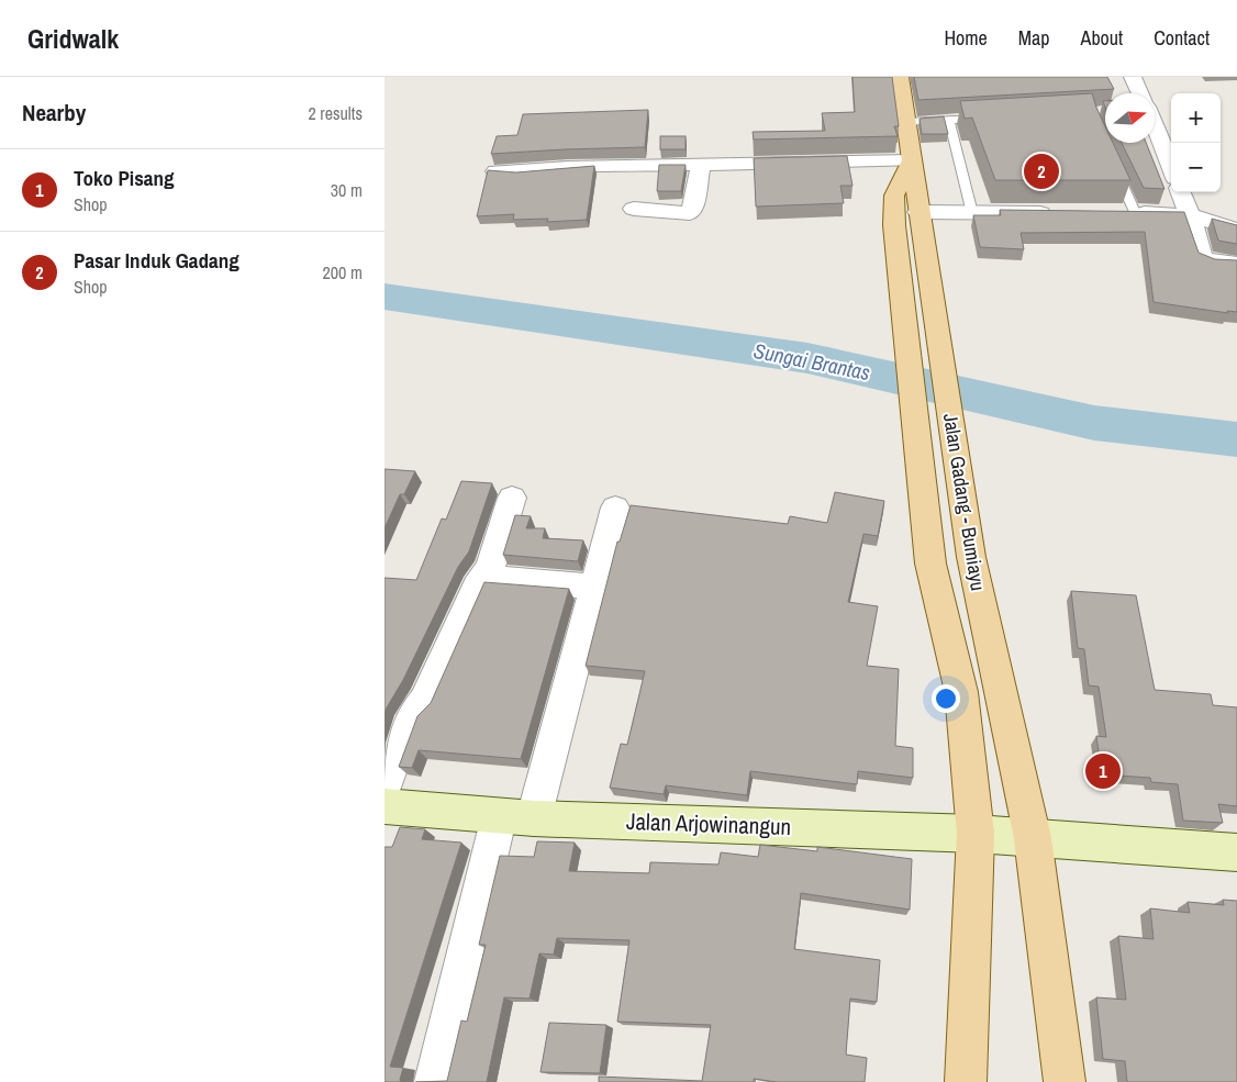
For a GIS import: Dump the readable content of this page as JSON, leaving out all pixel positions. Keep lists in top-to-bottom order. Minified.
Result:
{"streets":{"main road":["Jalan Gadang - Bumiayu","Jalan Arjowinangun"]},"crossings":[["Jalan Gadang - Bumiayu","Jalan Arjowinangun"]],"water":["Sungai Brantas"],"north":"right","page":{"header":"Gridwalk","nav":["Home","Map","About","Contact"],"heading":["Nearby","2 results"],"map_buttons":["+","−"],"list":[{"mark":"1","name":"Toko Pisang","note":"Shop","value":"30 m"},{"mark":"2","name":"Pasar Induk Gadang","note":"Shop","value":"200 m"}],"pins":["2","1"]}}
